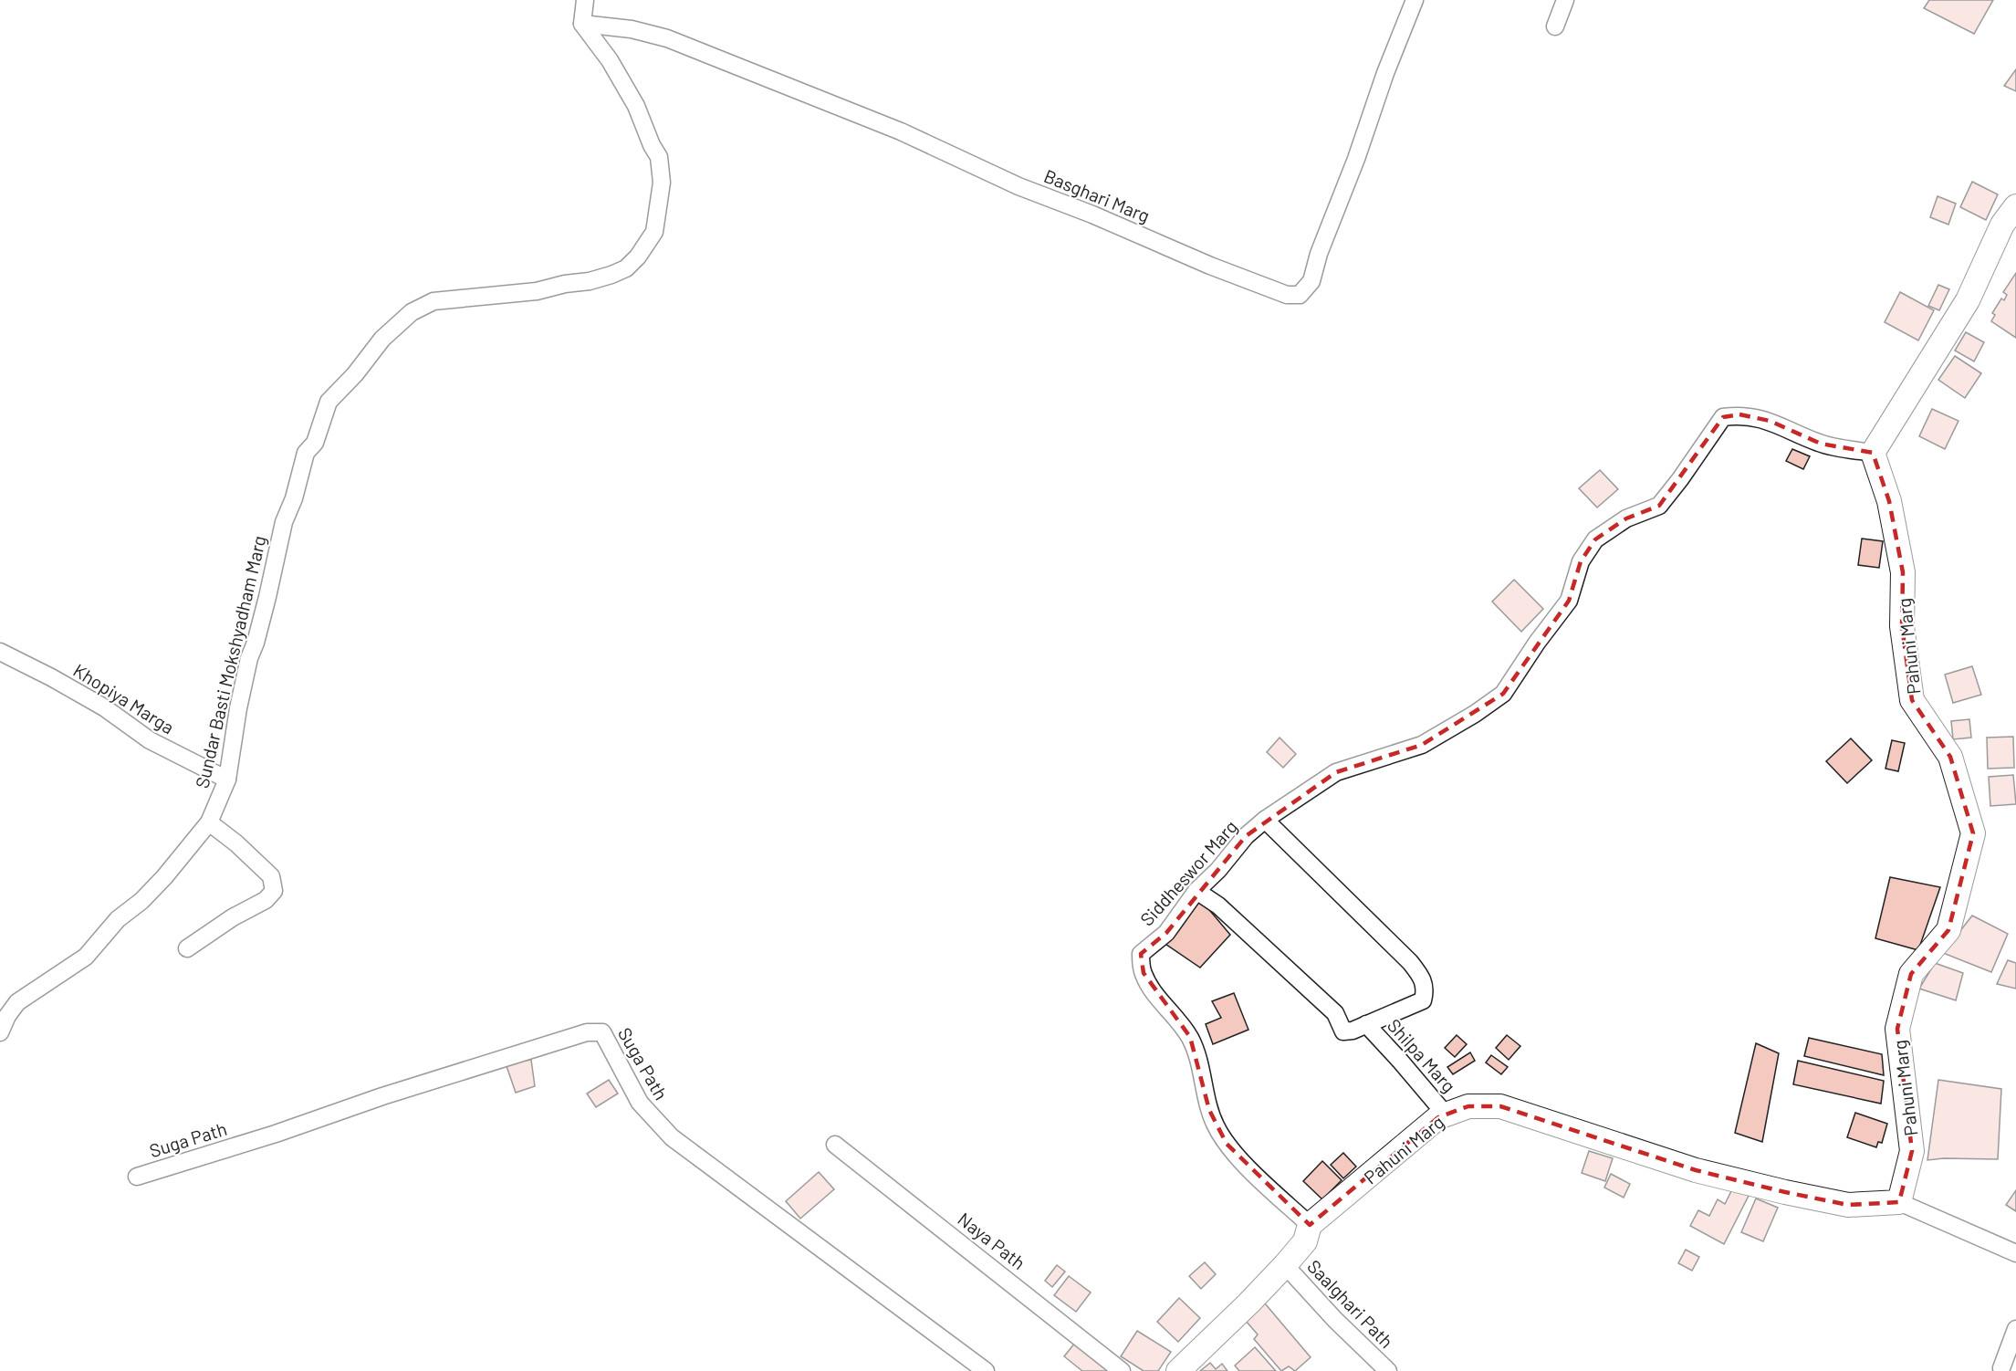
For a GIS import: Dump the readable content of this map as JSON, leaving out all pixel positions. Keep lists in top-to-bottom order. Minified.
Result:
{"streets":{"street":["Basghari Marg","Pahuni Marg","Sundar Basti Mokshyadham Marg","Khopiya Marga","Siddheswor Marg","Shilpa Marg","Suga Path","Naya Path","Saalghari Path"]},"crossings":[["Basghari Marg","Sundar Basti Mokshyadham Marg"],["Pahuni Marg","Siddheswor Marg"],["Pahuni Marg","Shilpa Marg"],["Pahuni Marg","Saalghari Path"],["Sundar Basti Mokshyadham Marg","Khopiya Marga"]]}
